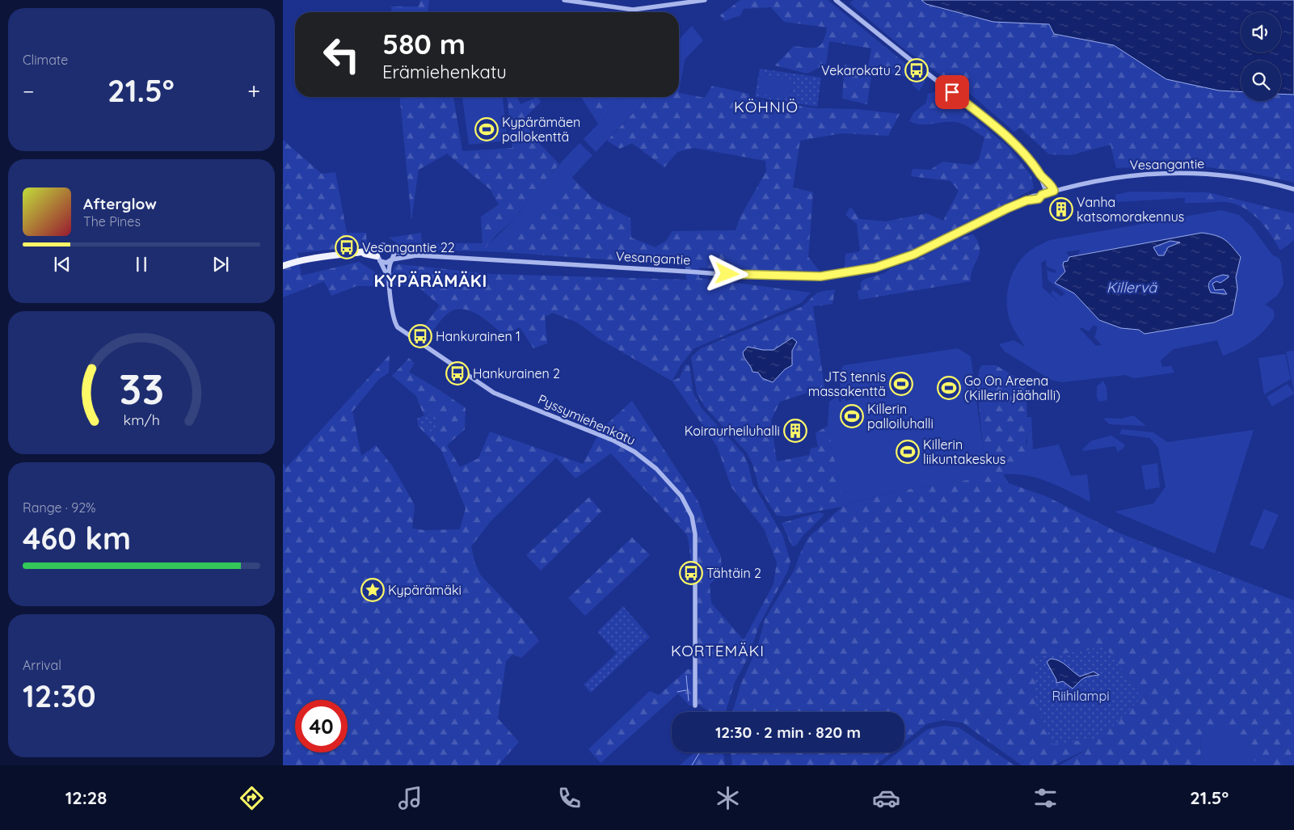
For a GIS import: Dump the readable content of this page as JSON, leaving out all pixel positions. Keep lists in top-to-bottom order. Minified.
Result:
{"streets":{"street":["Vesangantie","Pyssymiehenkatu"]},"districts":["KÖHNIÖ","KYPÄRÄMÄKI","KORTEMÄKI"],"water":["Killervä"],"parks":["Riihilampi"],"places":{"bus stop":["Vekarokatu 2","Vesangantie 22","Hankurainen 1","Hankurainen 2","Tähtäin 2"],"sports":["Kypärämäen pallokenttä","JTS tennis massakenttä","Go On Areena (Killerin jäähalli)","Killerin palloiluhalli","Killerin liikuntakeskus"],"building":["Vanha katsomorakennus","Koiraurheiluhalli"],"place":["Kypärämäki"]},"page":{"tile":["Climate",["Range · 92%","460 km"],["Arrival","12:30"]],"turn":["580 m","Erämiehenkatu"],"heat":["−","21.5°","+"],"song":["Afterglow","The Pines"],"limit":"40","trip":"12:30 · 2 min · 820 m","tabs":["12:28","21.5°"],"gauge":["33","km/h"]}}
